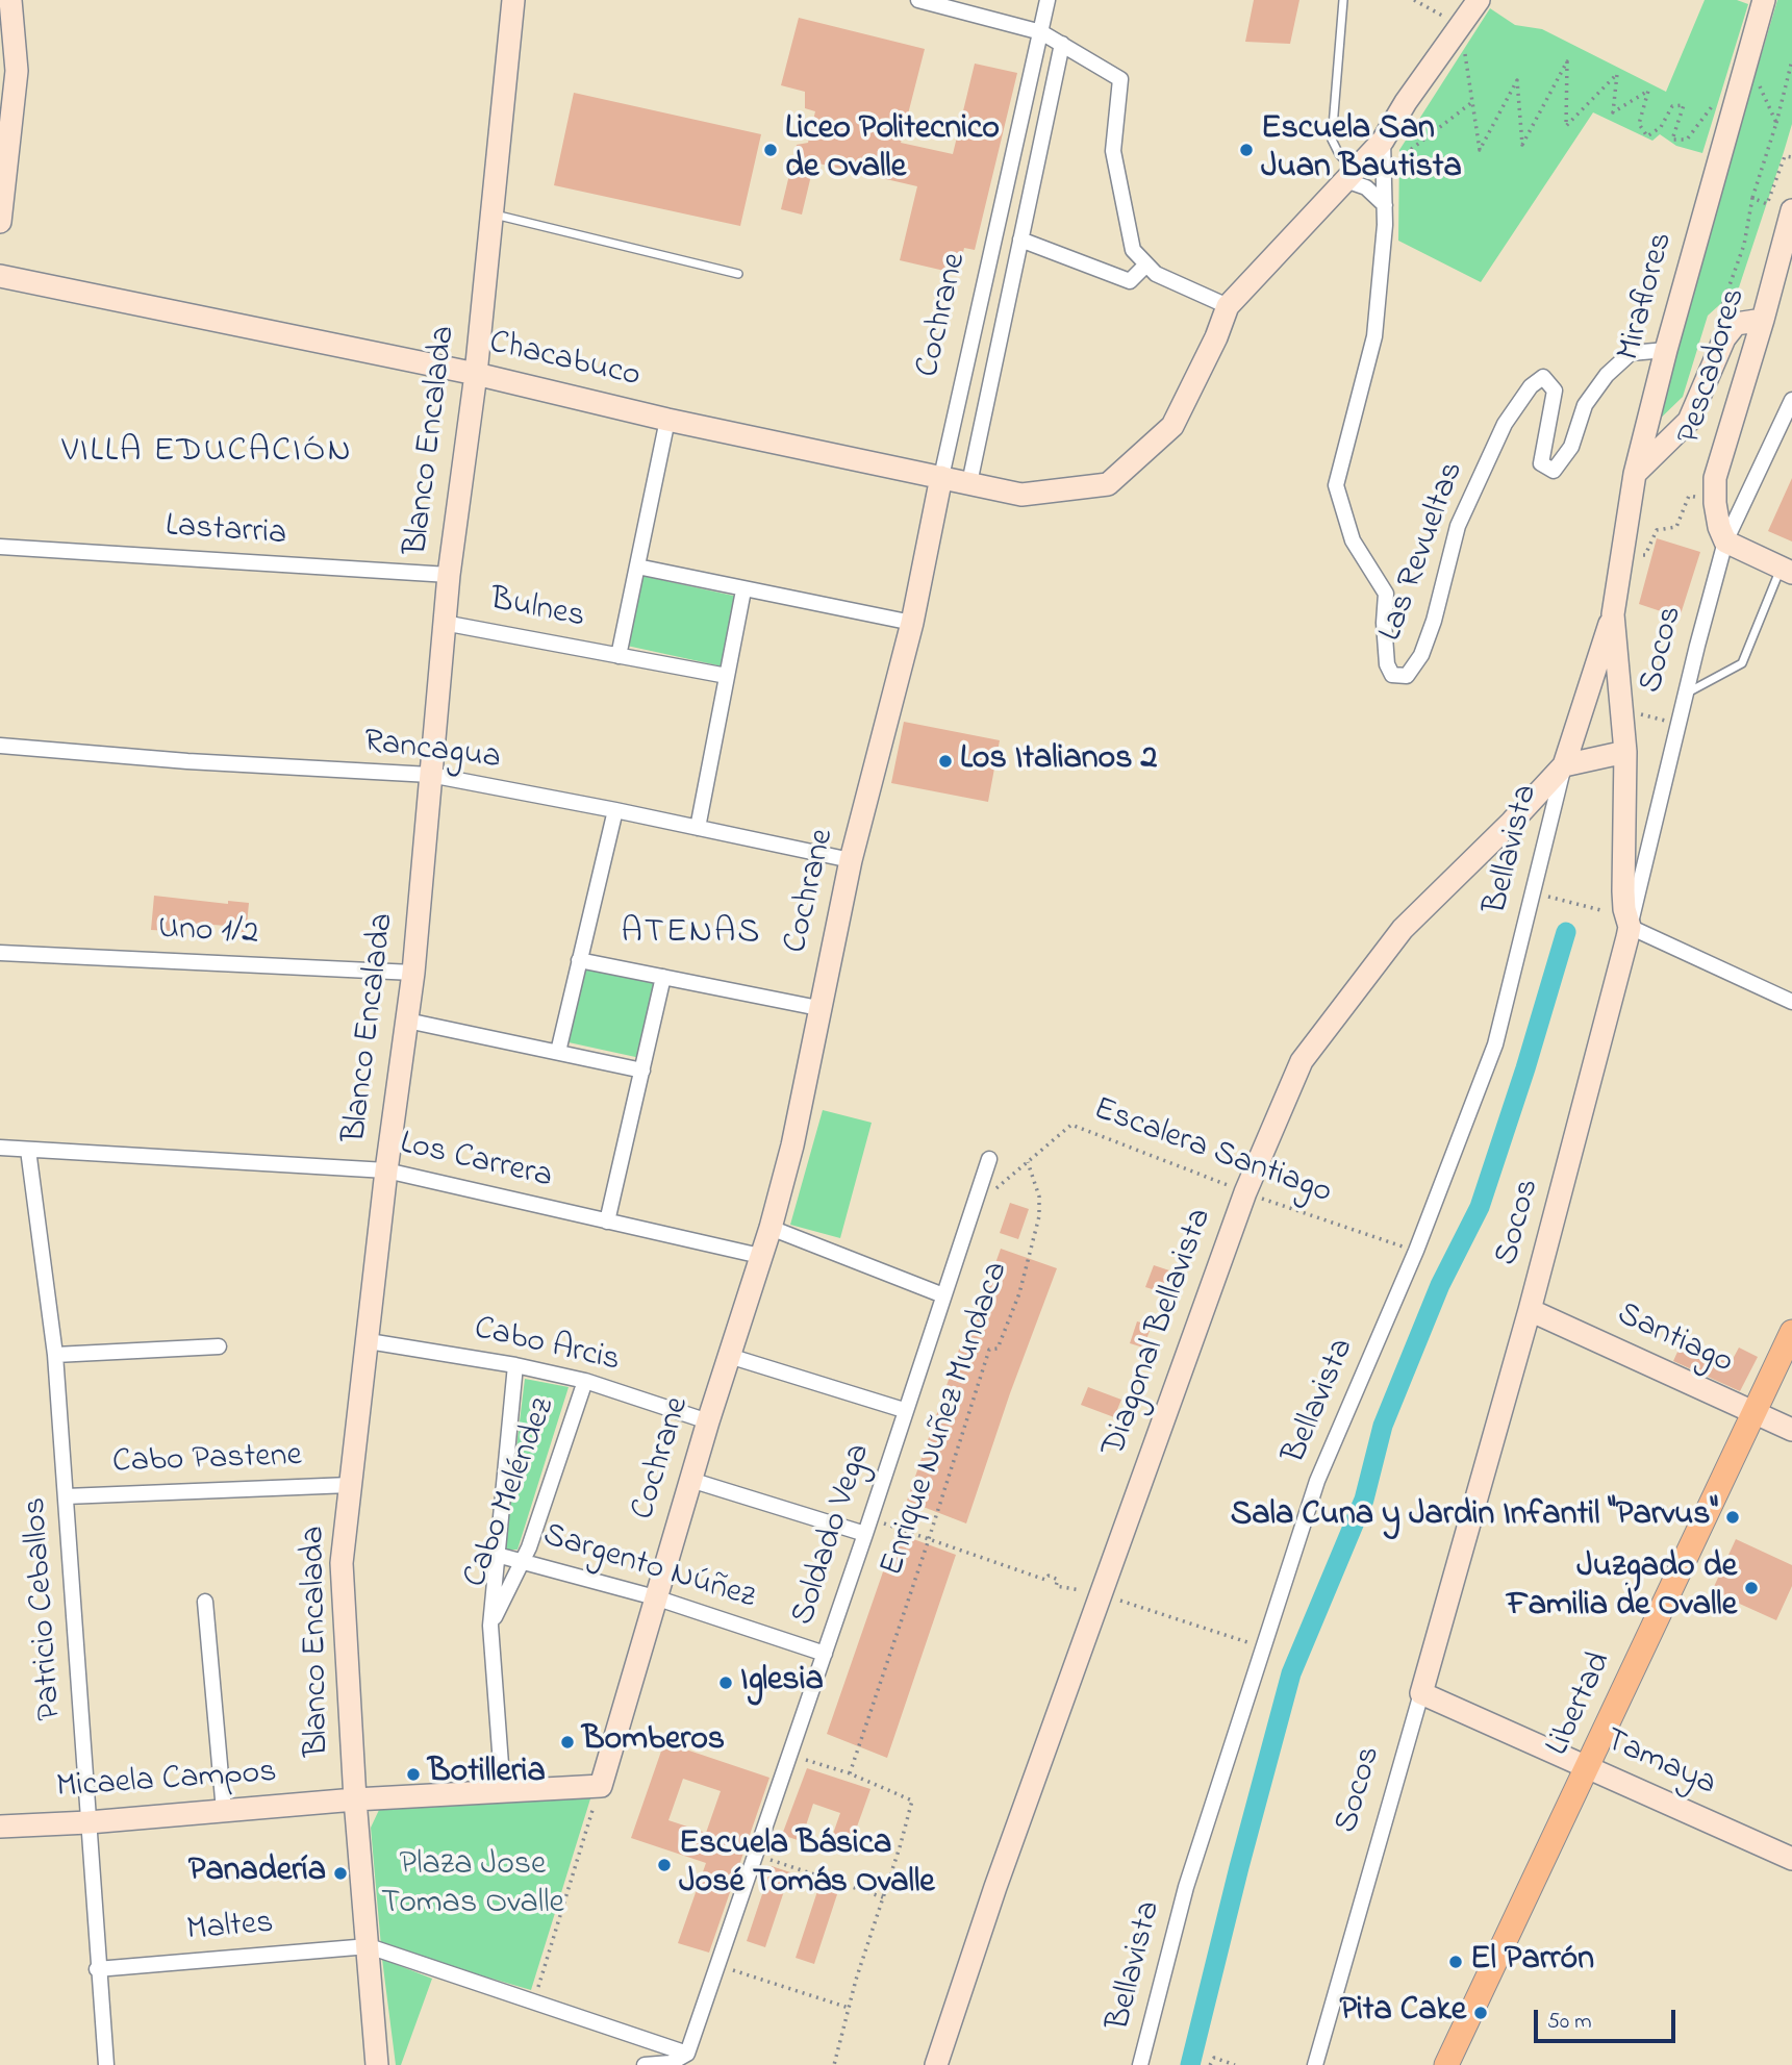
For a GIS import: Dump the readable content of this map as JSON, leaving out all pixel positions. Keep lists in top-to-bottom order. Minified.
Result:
{"streets":{"main road":["Libertad"],"street":["Miraflores","Cochrane","Chacabuco","Pescadores","Blanco Encalada","Lastarria","Las Revueltas","Bulnes","Socos","Rancagua","Bellavista","Uno 1/2","Los Carrera","Diagonal Bellavista","Santiago","Cabo Arcis","Cabo Pastene","Cabo Meléndez","Soldado Vega","Sargento Núñez","Patricio Ceballos","Tamaya","Micaela Campos","Maltes"],"path":["Escalera Santiago","Enrique Nuñez Mundaca"]},"crossings":[["Miraflores","Las Revueltas"],["Miraflores","Socos"],["Miraflores","Bellavista"],["Miraflores","Diagonal Bellavista"],["Cochrane","Chacabuco"],["Cochrane","Rancagua"],["Cochrane","Los Carrera"],["Cochrane","Cabo Arcis"],["Cochrane","Sargento Núñez"],["Cochrane","Micaela Campos"],["Chacabuco","Blanco Encalada"],["Chacabuco","Bulnes"],["Pescadores","Socos"],["Blanco Encalada","Lastarria"],["Blanco Encalada","Bulnes"],["Blanco Encalada","Rancagua"],["Blanco Encalada","Uno 1/2"],["Blanco Encalada","Los Carrera"],["Blanco Encalada","Cabo Arcis"],["Blanco Encalada","Cabo Pastene"],["Blanco Encalada","Micaela Campos"],["Blanco Encalada","Maltes"],["Socos","Santiago"],["Socos","Tamaya"],["Bellavista","Escalera Santiago"],["Bellavista","Diagonal Bellavista"],["Escalera Santiago","Diagonal Bellavista"],["Escalera Santiago","Enrique Nuñez Mundaca"],["Escalera Santiago","Soldado Vega"],["Los Carrera","Patricio Ceballos"],["Santiago","Libertad"],["Cabo Arcis","Cabo Meléndez"],["Cabo Pastene","Patricio Ceballos"],["Cabo Meléndez","Sargento Núñez"],["Cabo Meléndez","Micaela Campos"],["Soldado Vega","Sargento Núñez"],["Patricio Ceballos","Micaela Campos"],["Patricio Ceballos","Maltes"],["Libertad","Tamaya"]],"districts":["VILLA EDUCACIÓN","ATENAS"],"parks":["Plaza Jose Tomas Ovalle"],"places":["Liceo Politecnico de Ovalle","Escuela San Juan Bautista","Los Italianos 2","Sala Cuna y Jardin Infantil \"Parvus\"","Juzgado de Familia de Ovalle","Iglesia","Bomberos","Botilleria","Escuela Básica José Tomás Ovalle","Panadería","El Parrón","Pita Cake"],"scale_bar":"50 m"}
